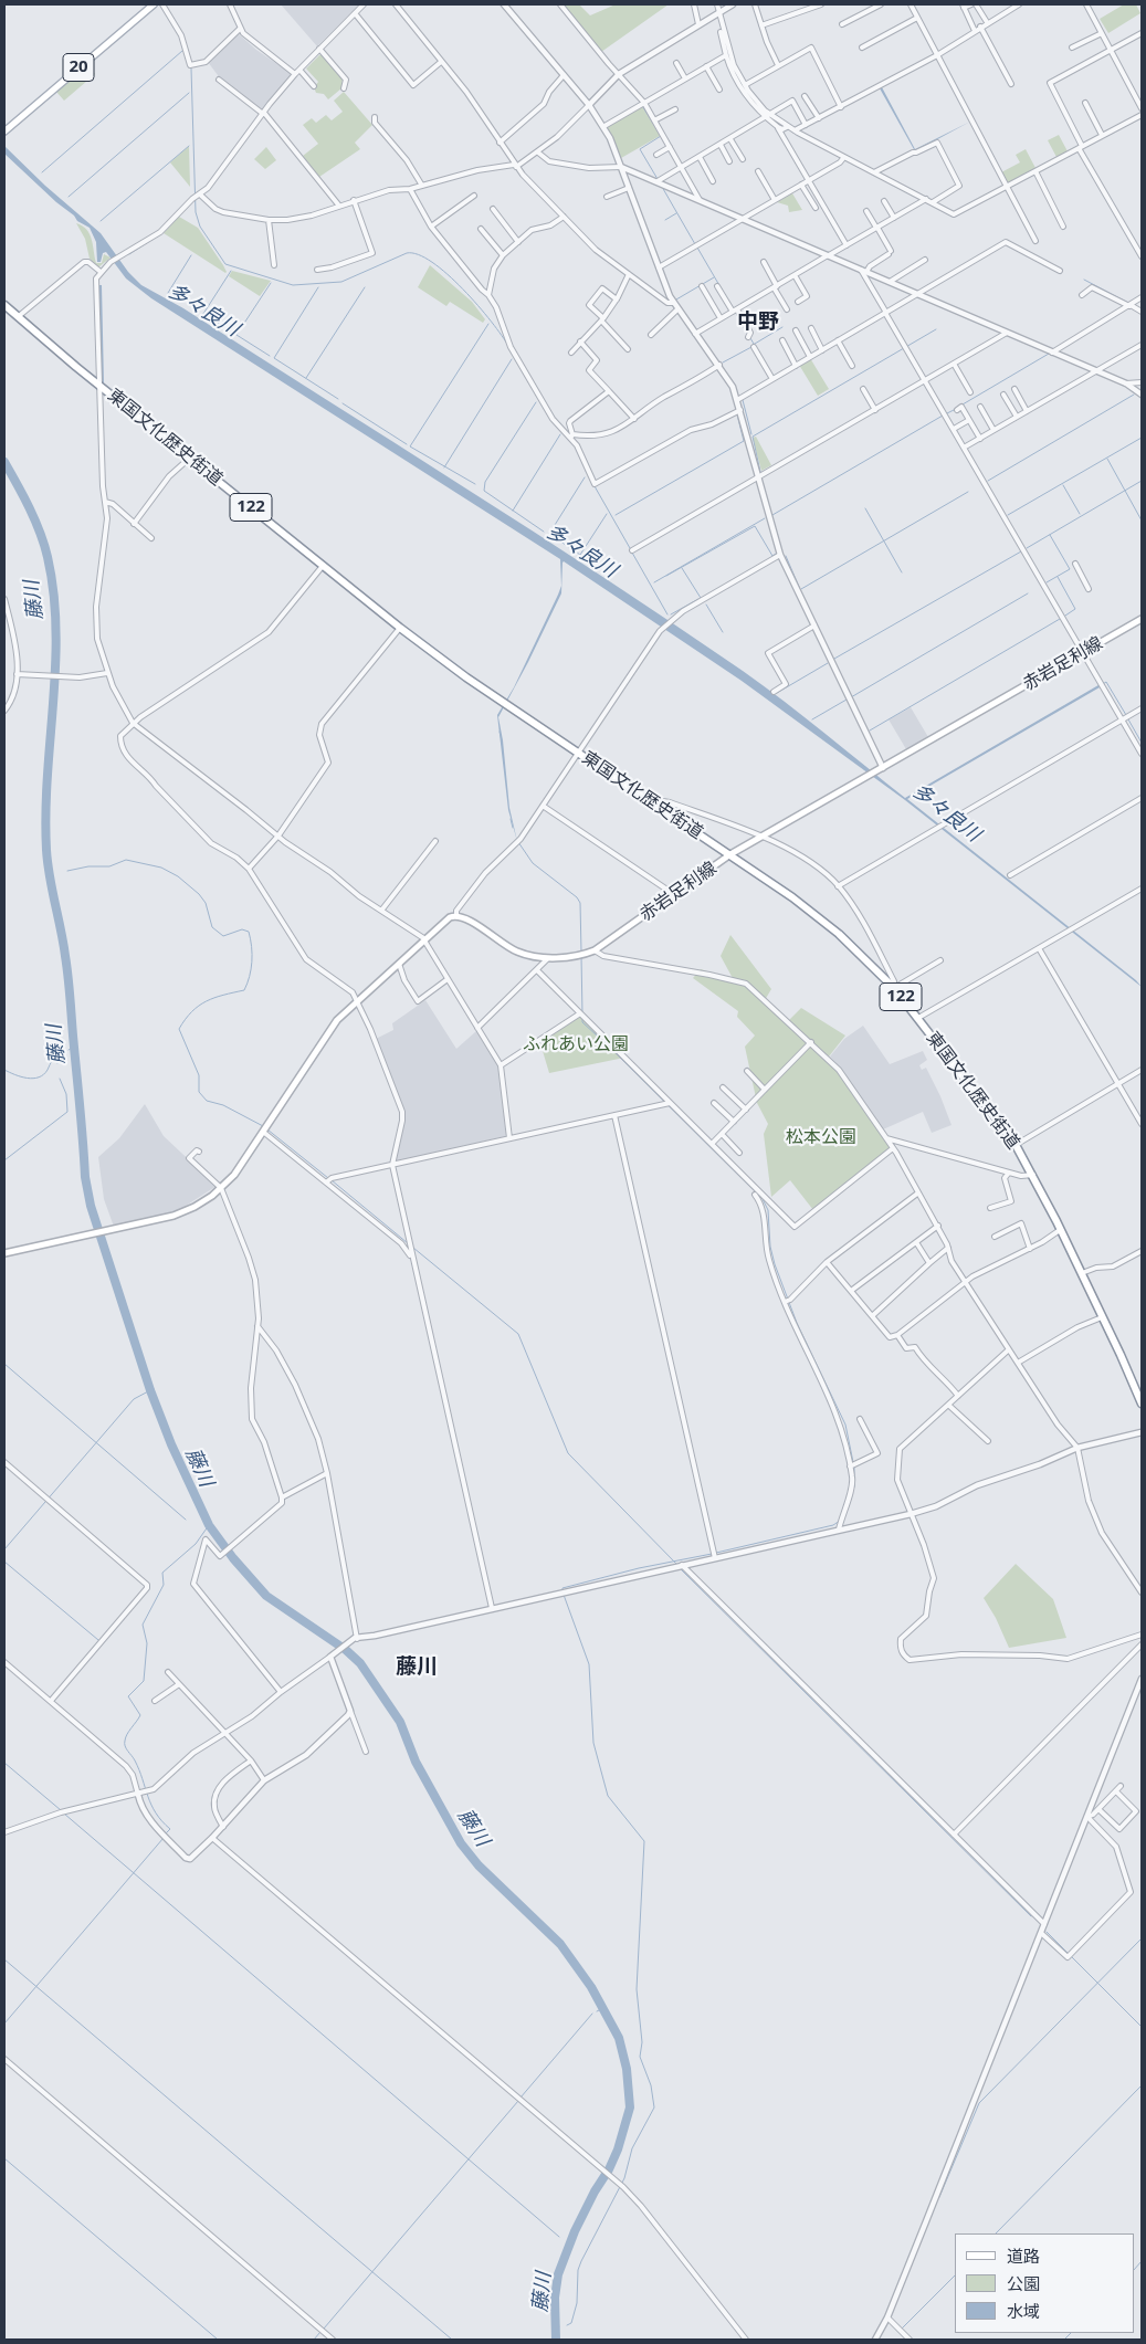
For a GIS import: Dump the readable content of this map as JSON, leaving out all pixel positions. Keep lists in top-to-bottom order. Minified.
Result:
{"streets":{"highway":["東国文化歴史街道","122"],"main road":["20","赤岩足利線"]},"crossings":[["東国文化歴史街道","赤岩足利線"]],"districts":["中野","藤川"],"water":["多々良川","藤川"],"parks":["ふれあい公園","松本公園"],"legend":["道路","公園","水域"]}
